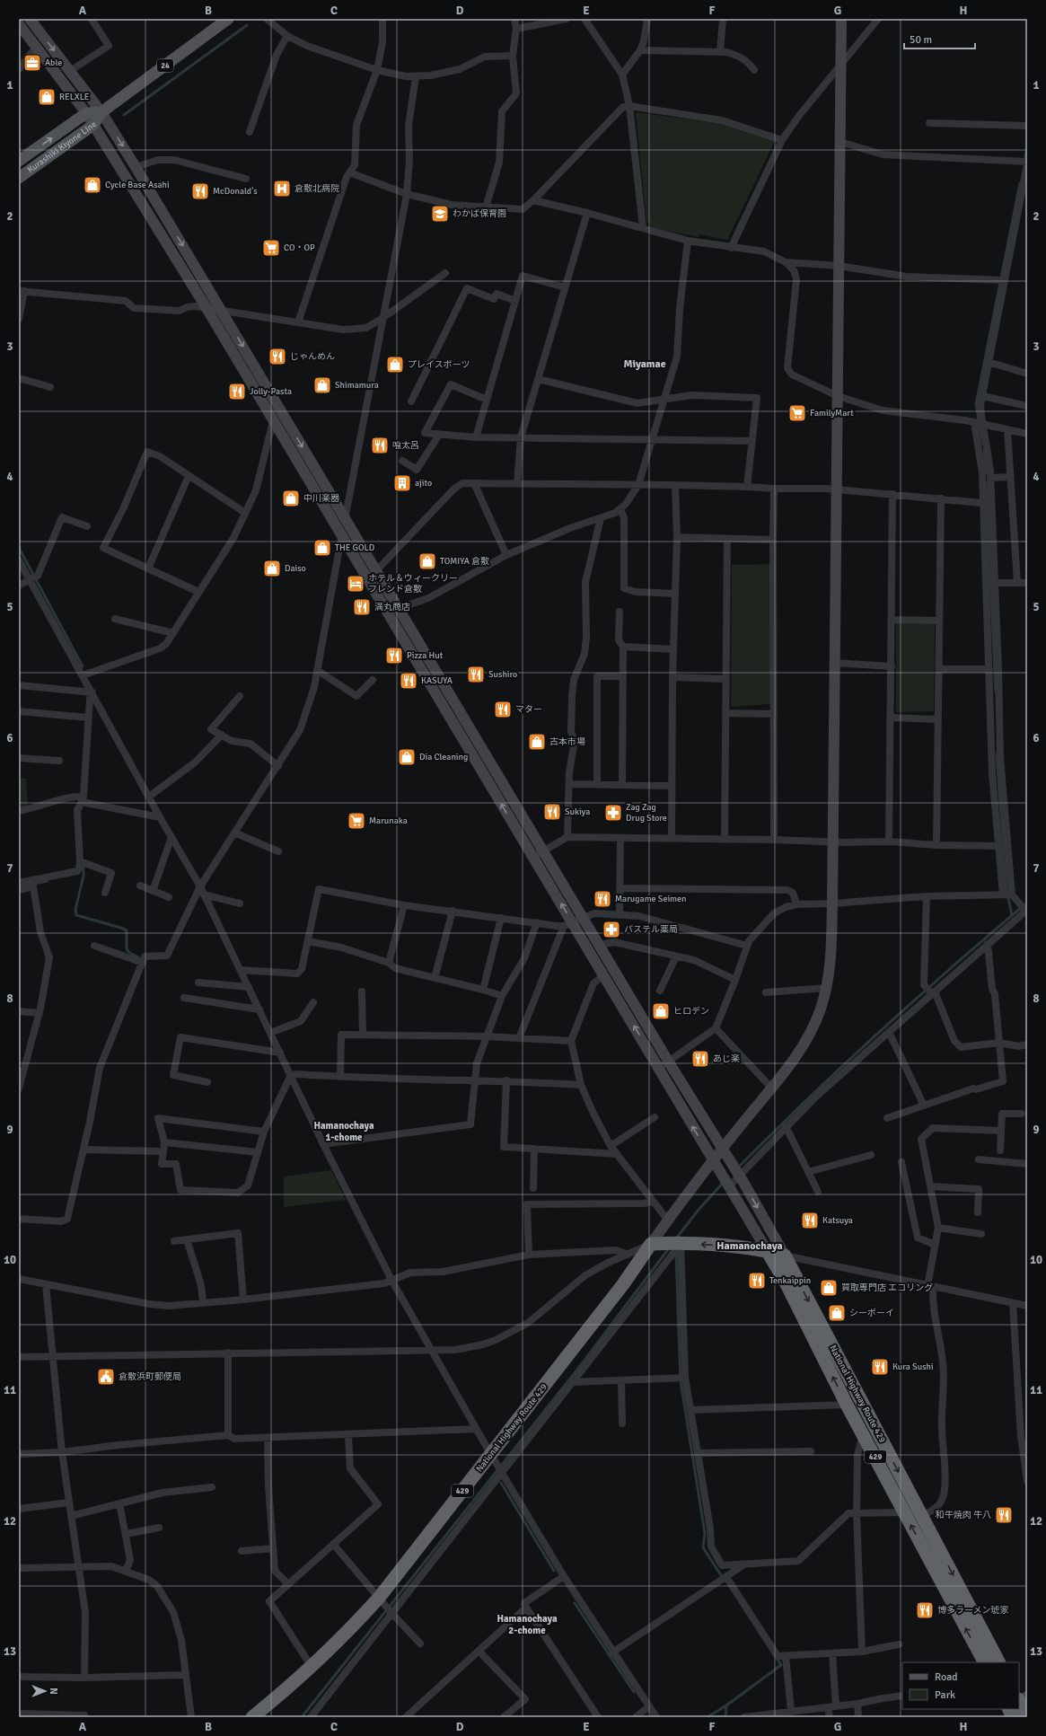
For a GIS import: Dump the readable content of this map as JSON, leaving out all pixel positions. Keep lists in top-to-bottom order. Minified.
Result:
{"streets":{"highway":["National Highway Route 429","429"],"main road":["24","Kurashiki Kiyone Line"]},"districts":["Miyamae","Hamanochaya 1-chome","Hamanochaya","Hamanochaya 2-chome"],"places":{"office":["Able"],"shop":["RELXLE","Cycle Base Asahi","プレイスポーツ","Shimamura","中川楽器","THE GOLD","TOMIYA 倉敷","Daiso","古本市場","Dia Cleaning","ヒロデン","買取専門店 エコリング","シーボーイ"],"hospital":["倉敷北病院"],"restaurant":["McDonald's","じゃんめん","Jolly-Pasta","喰太呂","満丸商店","Pizza Hut","Sushiro","KASUYA","マター","Sukiya","Marugame Seimen","あじ楽","Katsuya","Tenkaippin","Kura Sushi","和牛焼肉 牛八","博多ラーメン琥家"],"school or university":["わかば保育園"],"supermarket":["CO・OP","FamilyMart","Marunaka"],"building":["ajito"],"hotel":["ホテル＆ウィークリー フレンド倉敷"],"pharmacy":["Zag Zag Drug Store","パステル薬局"],"public building":["倉敷浜町郵便局"]},"legend":["Road","Park"],"scale_bar":"50 m","north":"right","grid":{"columns":["A","B","C","D","E","F","G","H"],"rows":["1","2","3","4","5","6","7","8","9","10","11","12","13"]}}
